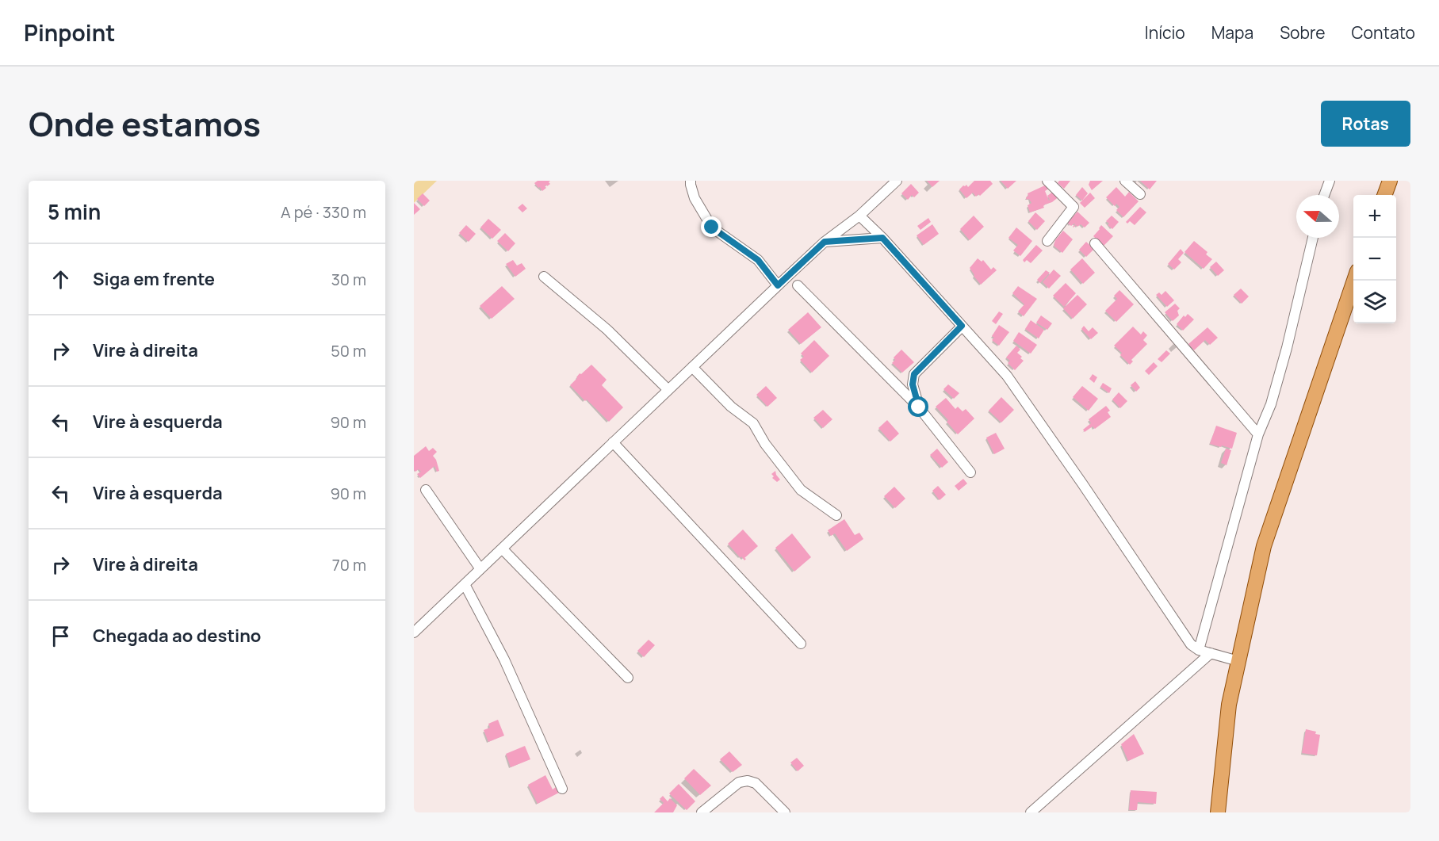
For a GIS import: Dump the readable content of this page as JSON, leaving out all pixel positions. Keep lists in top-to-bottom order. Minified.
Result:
{"north":"left","page":{"header":"Pinpoint","nav":["Início","Mapa","Sobre","Contato"],"title":"Onde estamos","buttons":"Rotas","heading":["5 min","A pé · 330 m"],"map_buttons":["+","−"],"list":[["Siga em frente","30 m"],["Vire à direita","50 m"],["Vire à esquerda","90 m"],["Vire à esquerda","90 m"],["Vire à direita","70 m"],"Chegada ao destino"]}}
